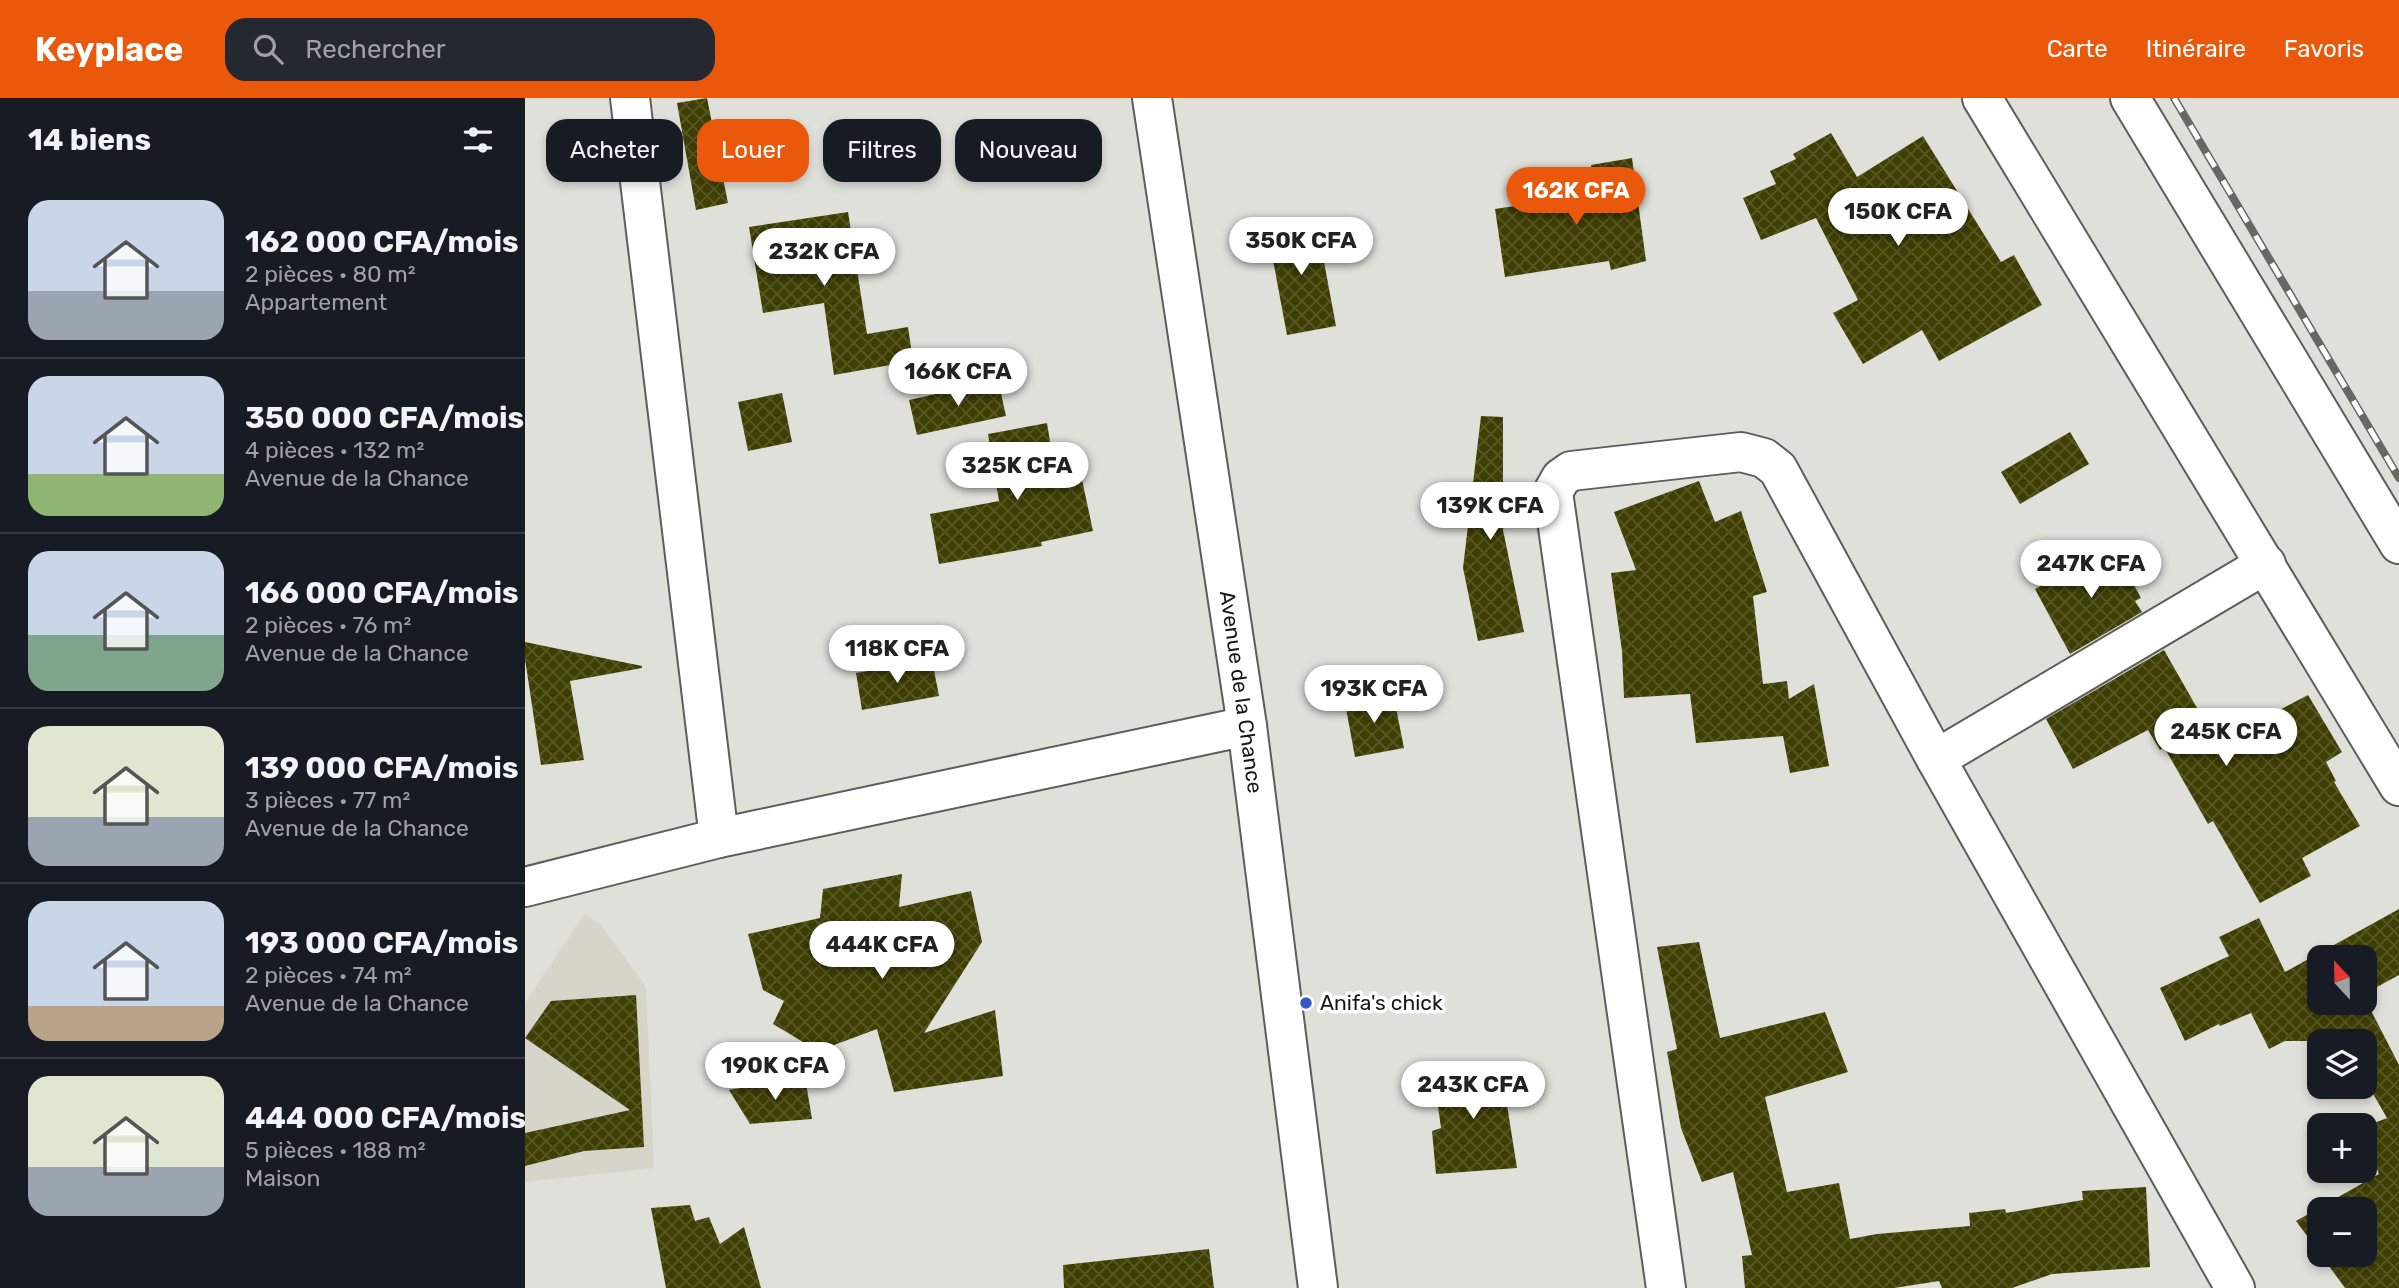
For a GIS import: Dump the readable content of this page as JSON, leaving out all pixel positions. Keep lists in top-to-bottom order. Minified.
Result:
{"streets":{"street":["Avenue de la Chance"]},"places":["Anifa's chick"],"north":"top","page":{"header":"Keyplace","search":"Rechercher","nav":["Carte","Itinéraire","Favoris"],"heading":"14 biens","chip":["Acheter","Louer","Filtres","Nouveau"],"price":["162K CFA","150K CFA","350K CFA","232K CFA","166K CFA","325K CFA","139K CFA","247K CFA","118K CFA","193K CFA","245K CFA","444K CFA","190K CFA","243K CFA"],"list":[{"name":"162 000 CFA/mois","note":"2 pièces · 80 m² · Appartement"},{"name":"350 000 CFA/mois","note":"4 pièces · 132 m² · Avenue de la Chance"},{"name":"166 000 CFA/mois","note":"2 pièces · 76 m² · Avenue de la Chance"},{"name":"139 000 CFA/mois","note":"3 pièces · 77 m² · Avenue de la Chance"},{"name":"193 000 CFA/mois","note":"2 pièces · 74 m² · Avenue de la Chance"},{"name":"444 000 CFA/mois","note":"5 pièces · 188 m² · Maison"}],"map_buttons":["+","−"]}}
